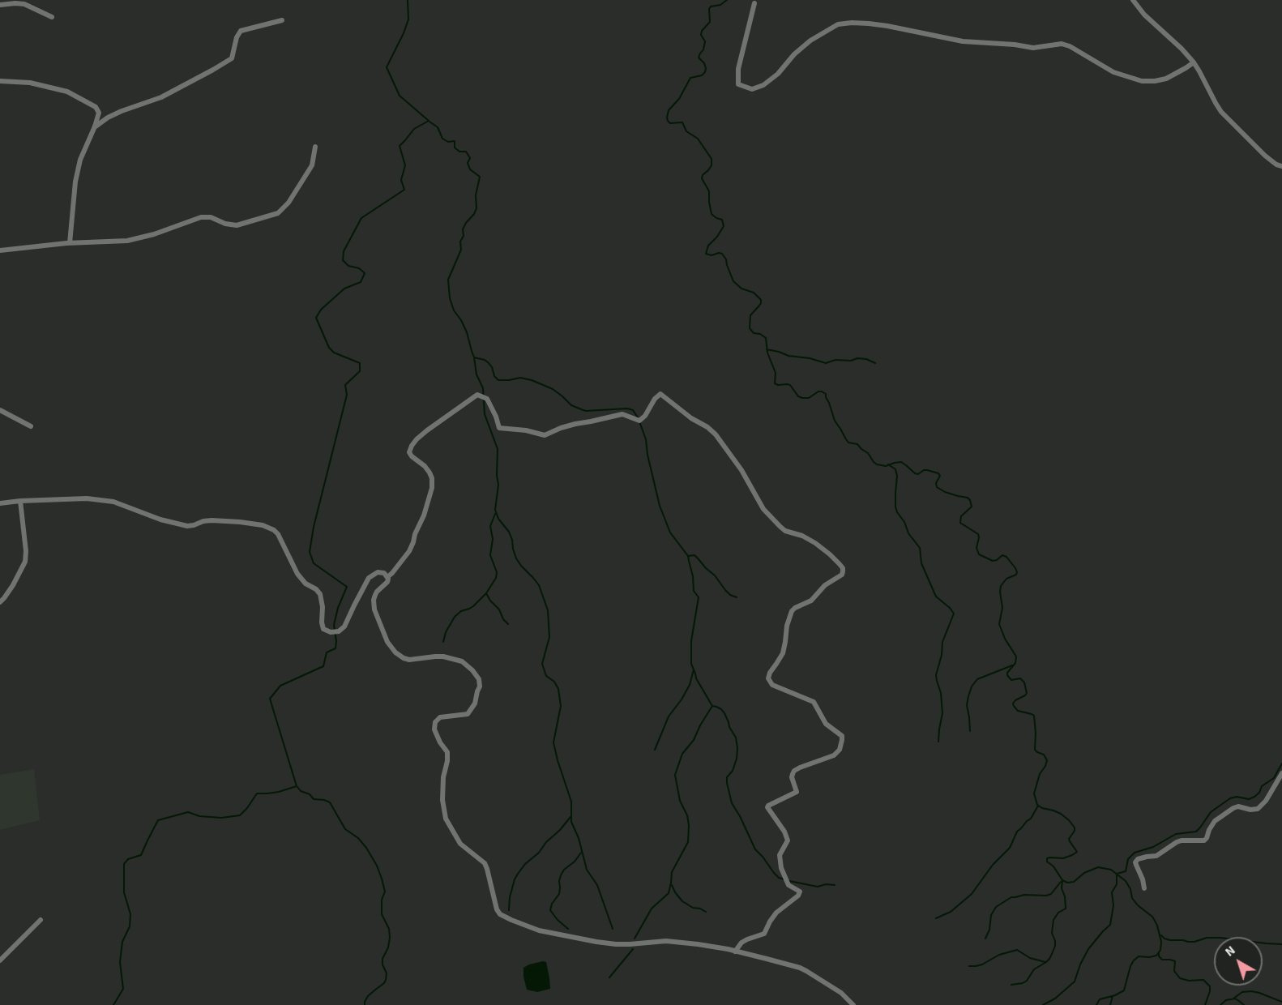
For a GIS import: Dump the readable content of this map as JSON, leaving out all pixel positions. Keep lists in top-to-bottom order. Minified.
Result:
{"north":"top left"}
